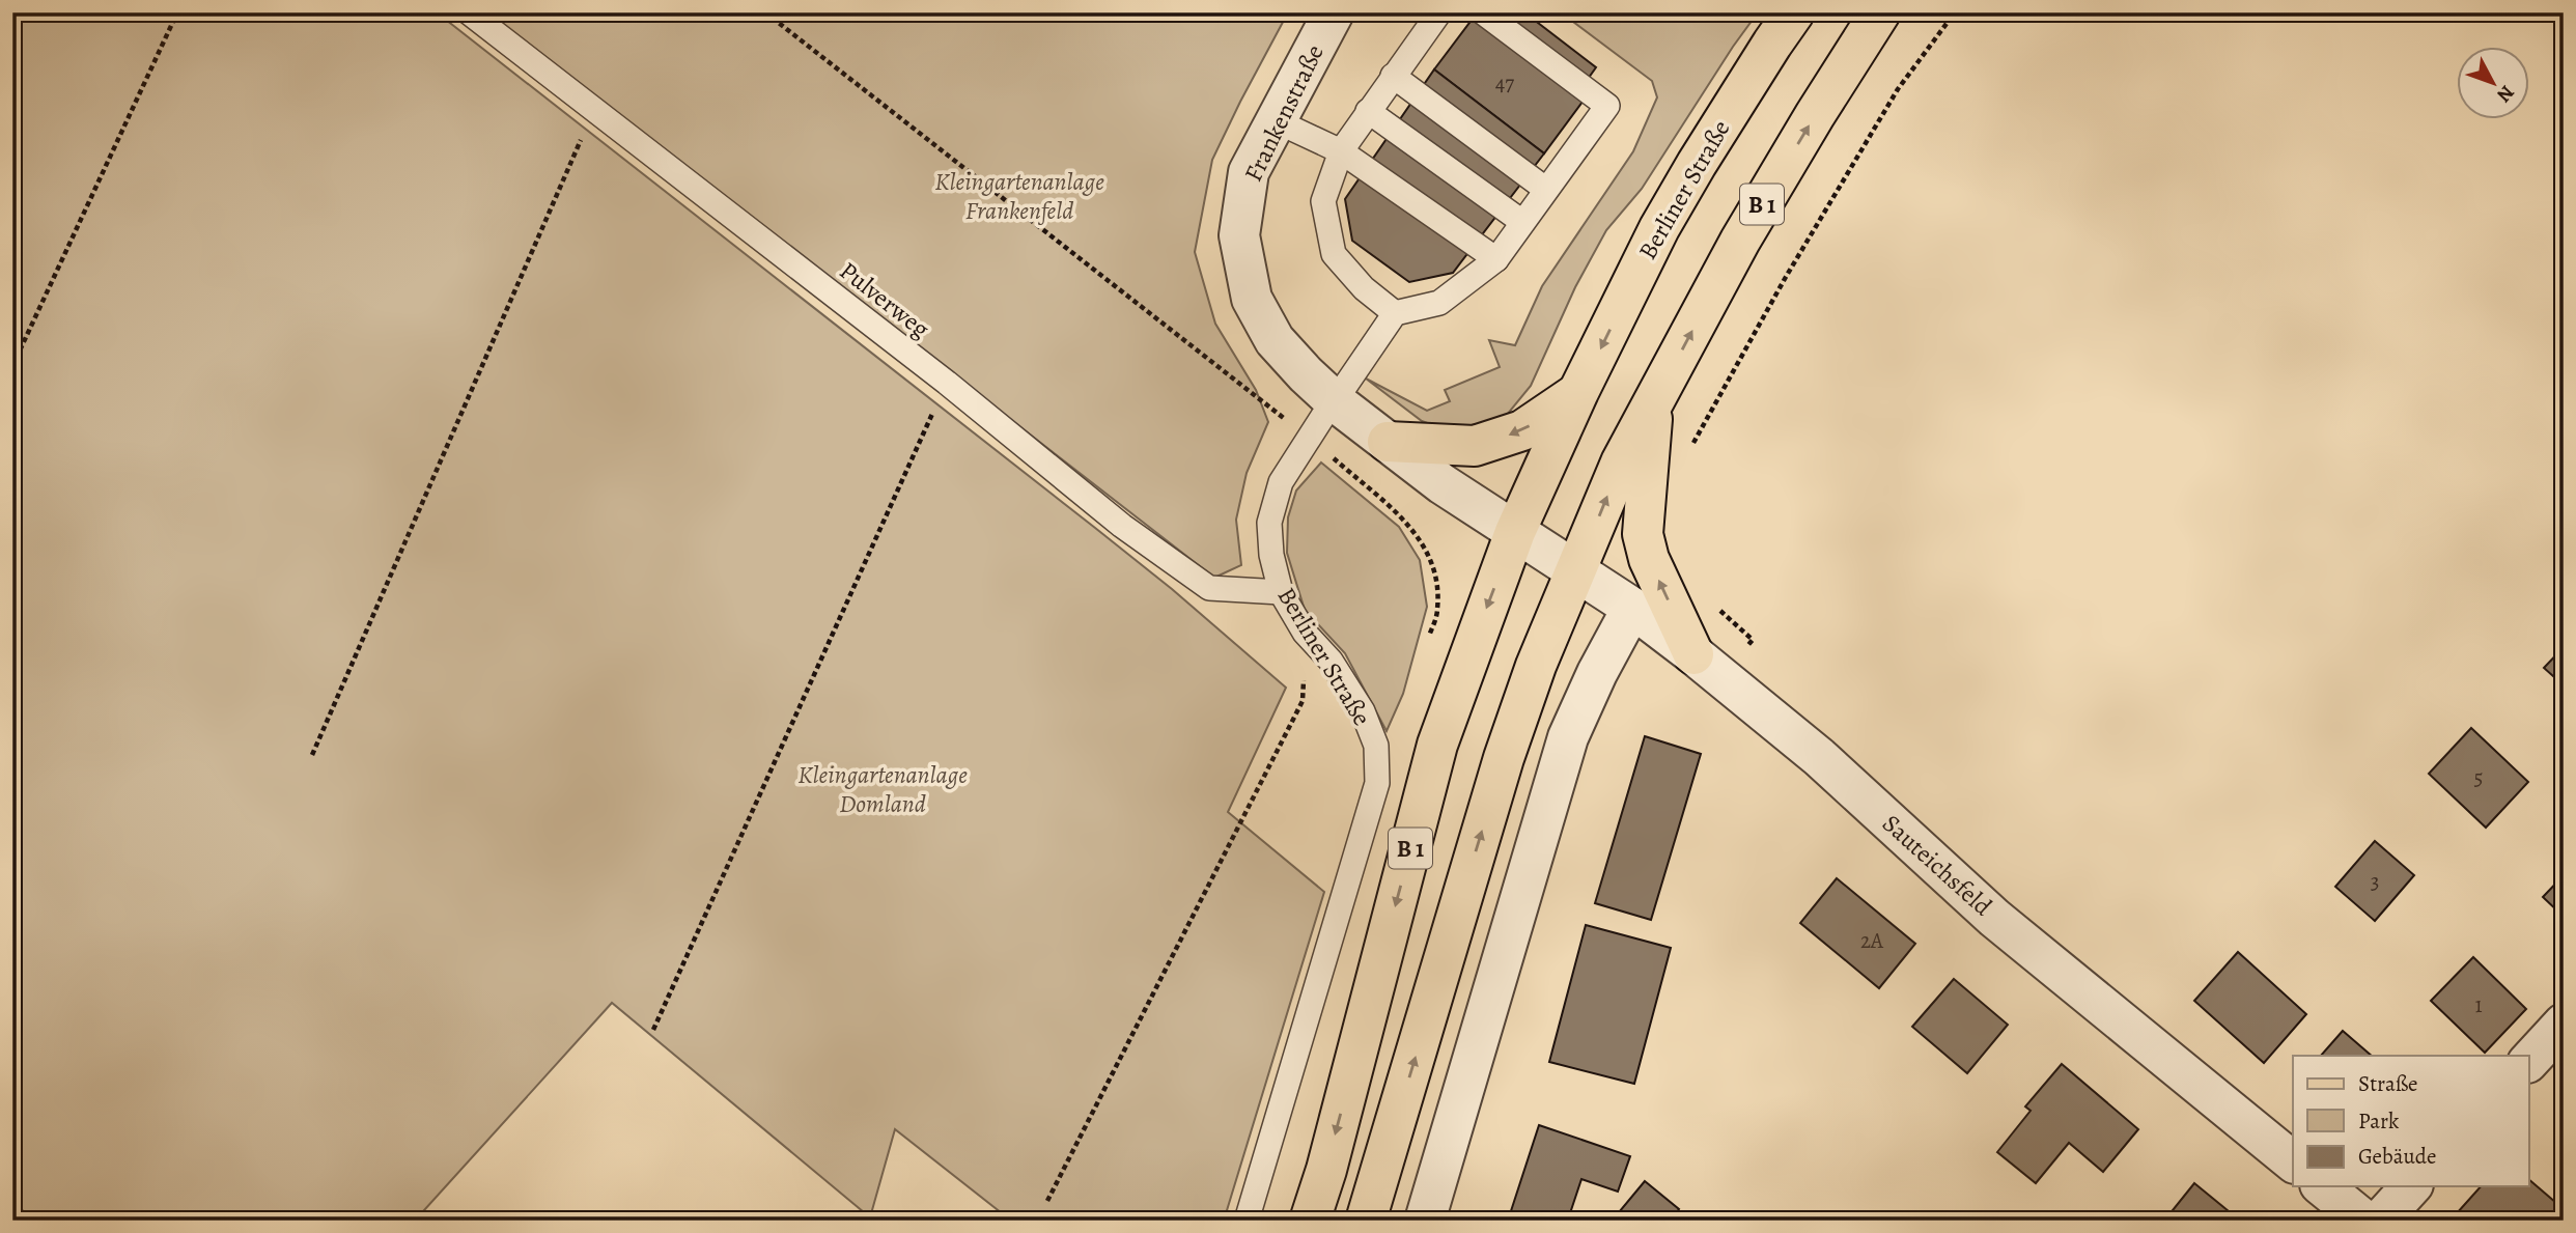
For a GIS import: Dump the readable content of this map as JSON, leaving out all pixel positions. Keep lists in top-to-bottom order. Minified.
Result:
{"streets":{"main road":["Berliner Straße","B 1"],"street":["Frankenstraße","Sauteichsfeld"],"lane":["Pulverweg"]},"crossings":[["Frankenstraße","Berliner Straße"],["Berliner Straße","B 1"],["Berliner Straße","Pulverweg"],["B 1","Sauteichsfeld"]],"parks":["Kleingartenanlage Frankenfeld","Kleingartenanlage Domland"],"house_numbers":["47","5","3","2A","1"],"legend":["Straße","Park","Gebäude"],"north":"bottom right"}
